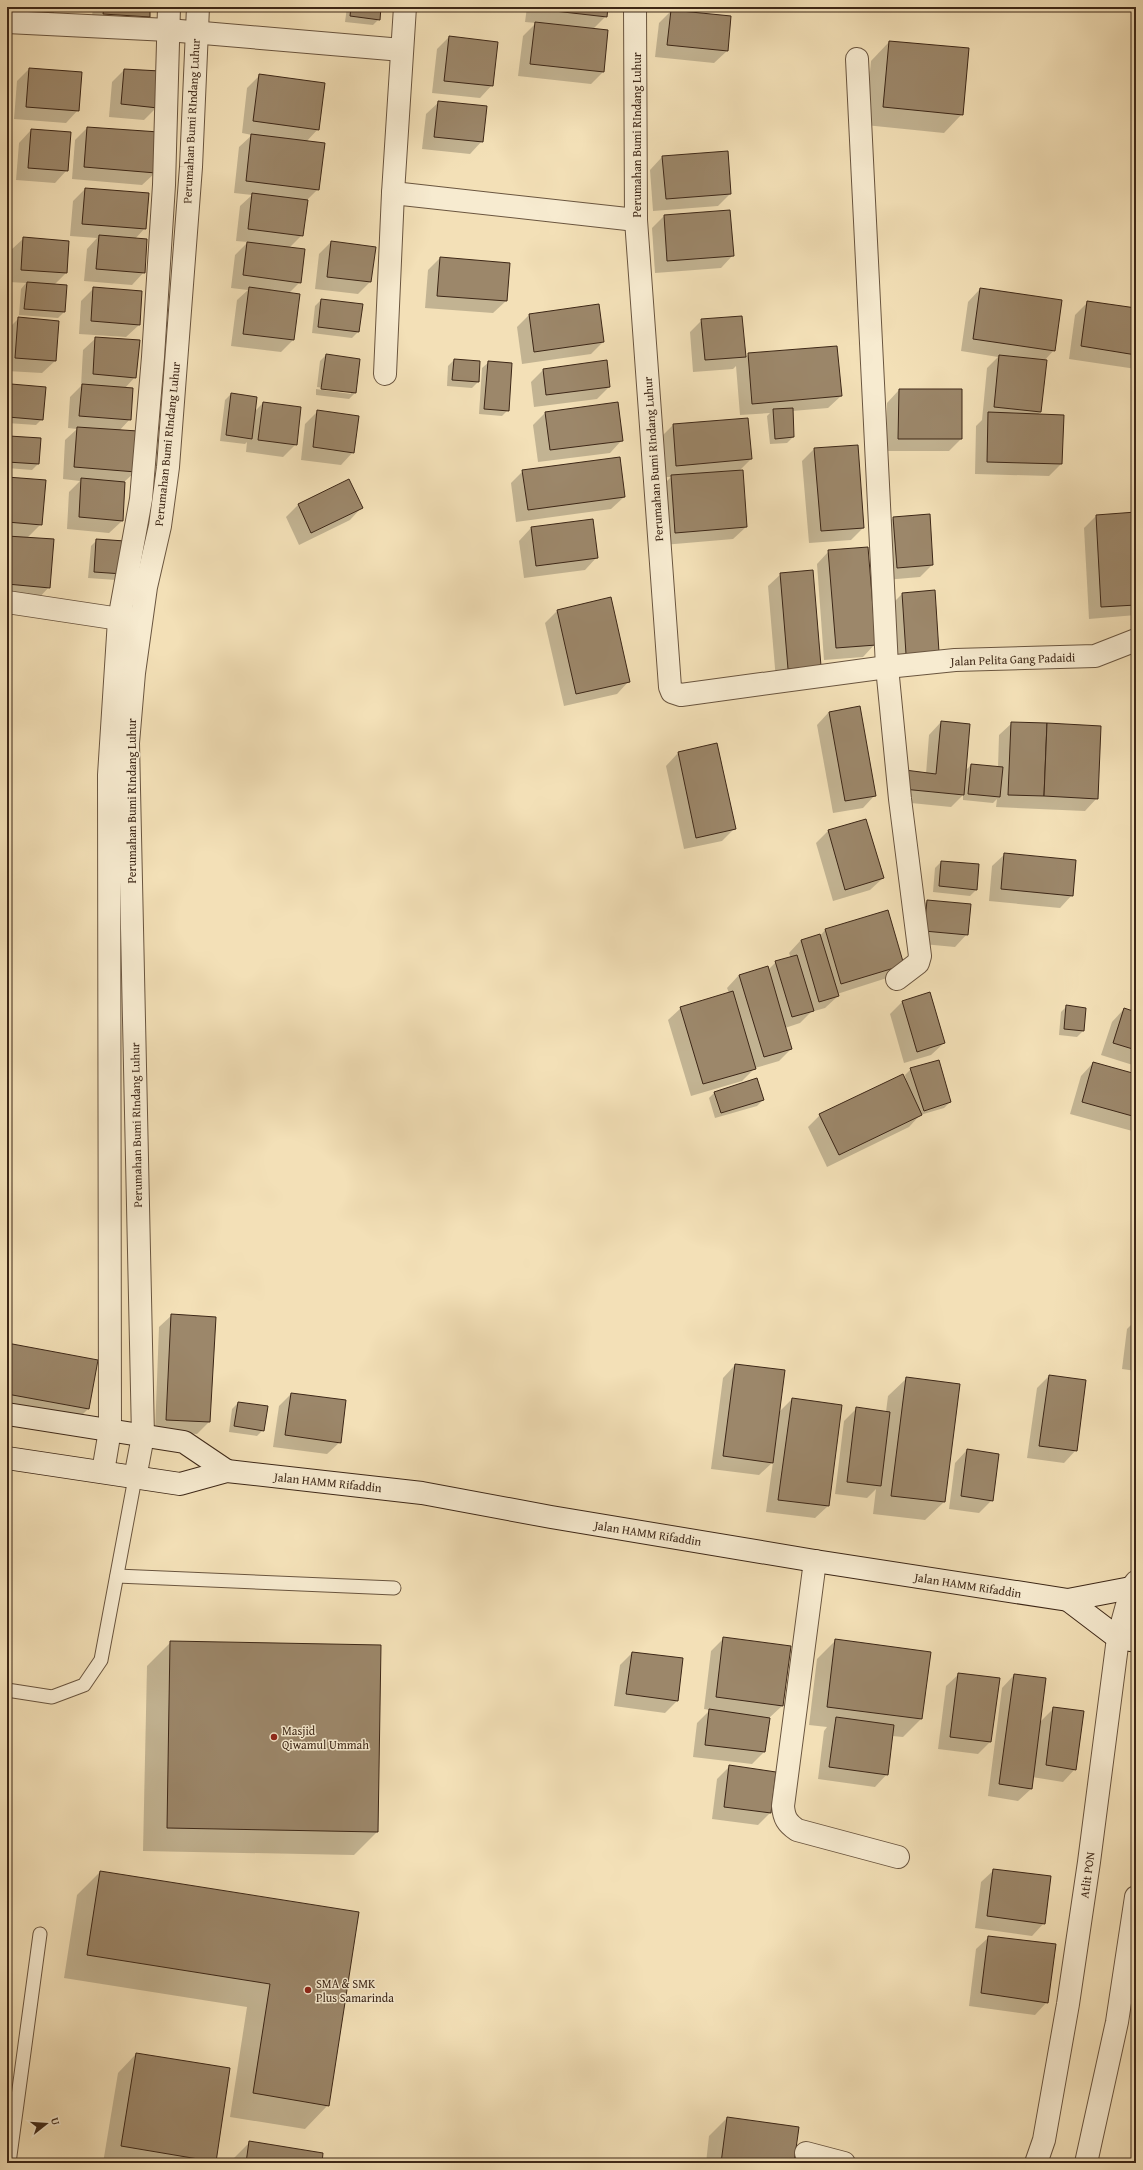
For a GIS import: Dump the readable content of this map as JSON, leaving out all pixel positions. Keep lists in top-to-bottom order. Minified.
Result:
{"streets":{"street":["Perumahan Bumi RIndang Luhur","Jalan Pelita Gang Padaidi","Jalan HAMM Rifaddin","Atlit PON"]},"crossings":[["Perumahan Bumi RIndang Luhur","Jalan Pelita Gang Padaidi"],["Perumahan Bumi RIndang Luhur","Jalan HAMM Rifaddin"],["Jalan HAMM Rifaddin","Atlit PON"]],"places":["Masjid Qiwamul Ummah","SMA & SMK Plus Samarinda"],"north":"right"}
